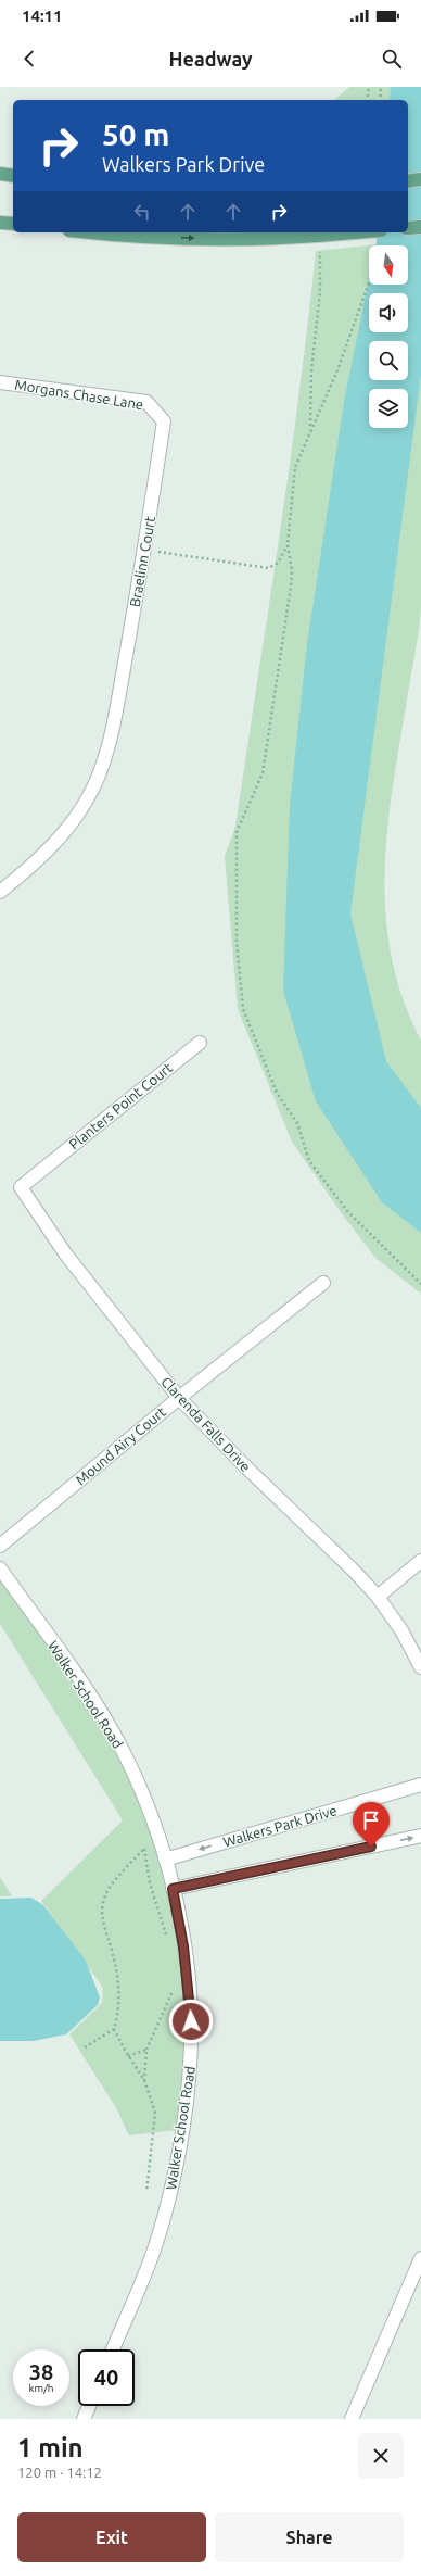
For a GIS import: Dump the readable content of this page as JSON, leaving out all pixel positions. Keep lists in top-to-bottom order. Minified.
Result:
{"streets":{"street":["Morgans Chase Lane","Braelinn Court","Planters Point Court","Clarenda Falls Drive","Mound Airy Court","Walker School Road","Walkers Park Drive"]},"crossings":[["Morgans Chase Lane","Braelinn Court"],["Planters Point Court","Clarenda Falls Drive"],["Clarenda Falls Drive","Mound Airy Court"],["Walker School Road","Walkers Park Drive"]],"north":"bottom","page":{"status":"14:11","header":"Headway","turn":["50 m","Walkers Park Drive"],"speed":"38 km/h","limit":"40","heading":["1 min","120 m · 14:12"],"buttons":["Exit","Share"]}}
